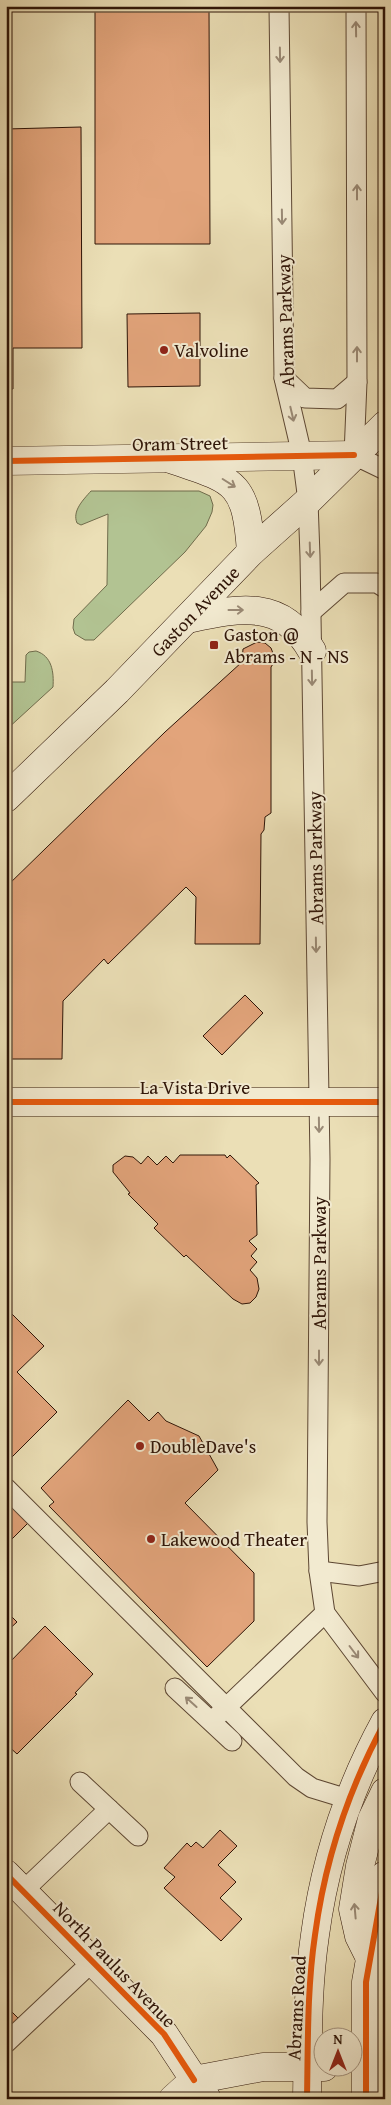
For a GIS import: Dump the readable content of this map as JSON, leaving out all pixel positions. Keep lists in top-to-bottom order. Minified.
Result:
{"streets":{"main road":["Oram Street","Gaston Avenue","La Vista Drive","North Paulus Avenue","Abrams Road"],"lane":["Abrams Parkway"]},"crossings":[["Abrams Parkway","Oram Street"],["Abrams Parkway","Gaston Avenue"],["Abrams Parkway","La Vista Drive"],["Oram Street","Gaston Avenue"]],"one_way":["Abrams Parkway"],"places":{"other":["Valvoline","DoubleDave's","Lakewood Theater"],"transit":["Gaston @ Abrams - N - NS"]},"north":"top"}
